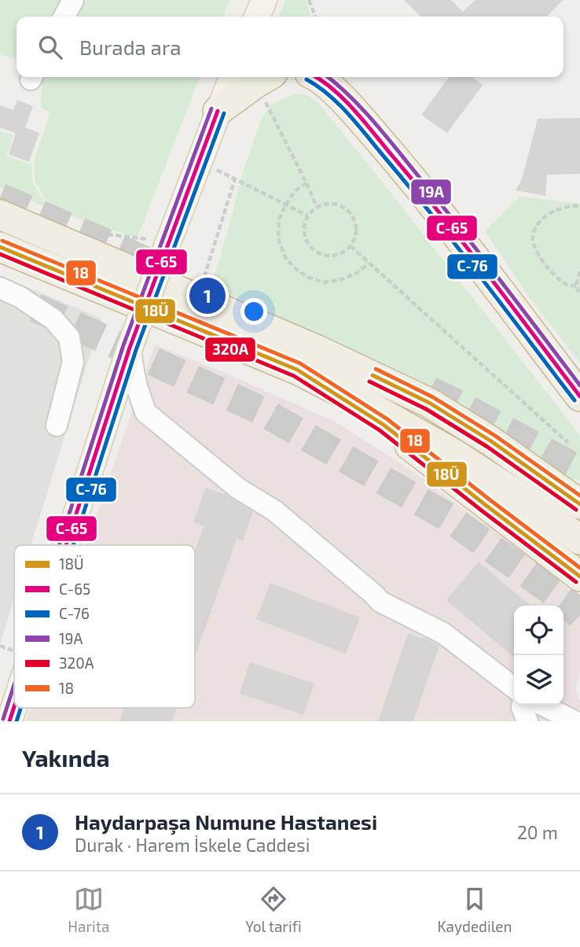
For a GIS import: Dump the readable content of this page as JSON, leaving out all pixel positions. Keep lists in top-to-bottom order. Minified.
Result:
{"lines":["transit line C-65","transit line 19A","transit line C-76","transit line 18","transit line 18Ü","transit line 320A"],"legend":["18Ü","C-65","C-76","19A","320A","18"],"page":{"search":"Burada ara","pins":"1","heading":"Yakında","list":[{"mark":"1","name":"Haydarpaşa Numune Hastanesi","note":"Durak · Harem İskele Caddesi","value":"20 m"}],"nav":["Harita","Yol tarifi","Kaydedilen"]}}
